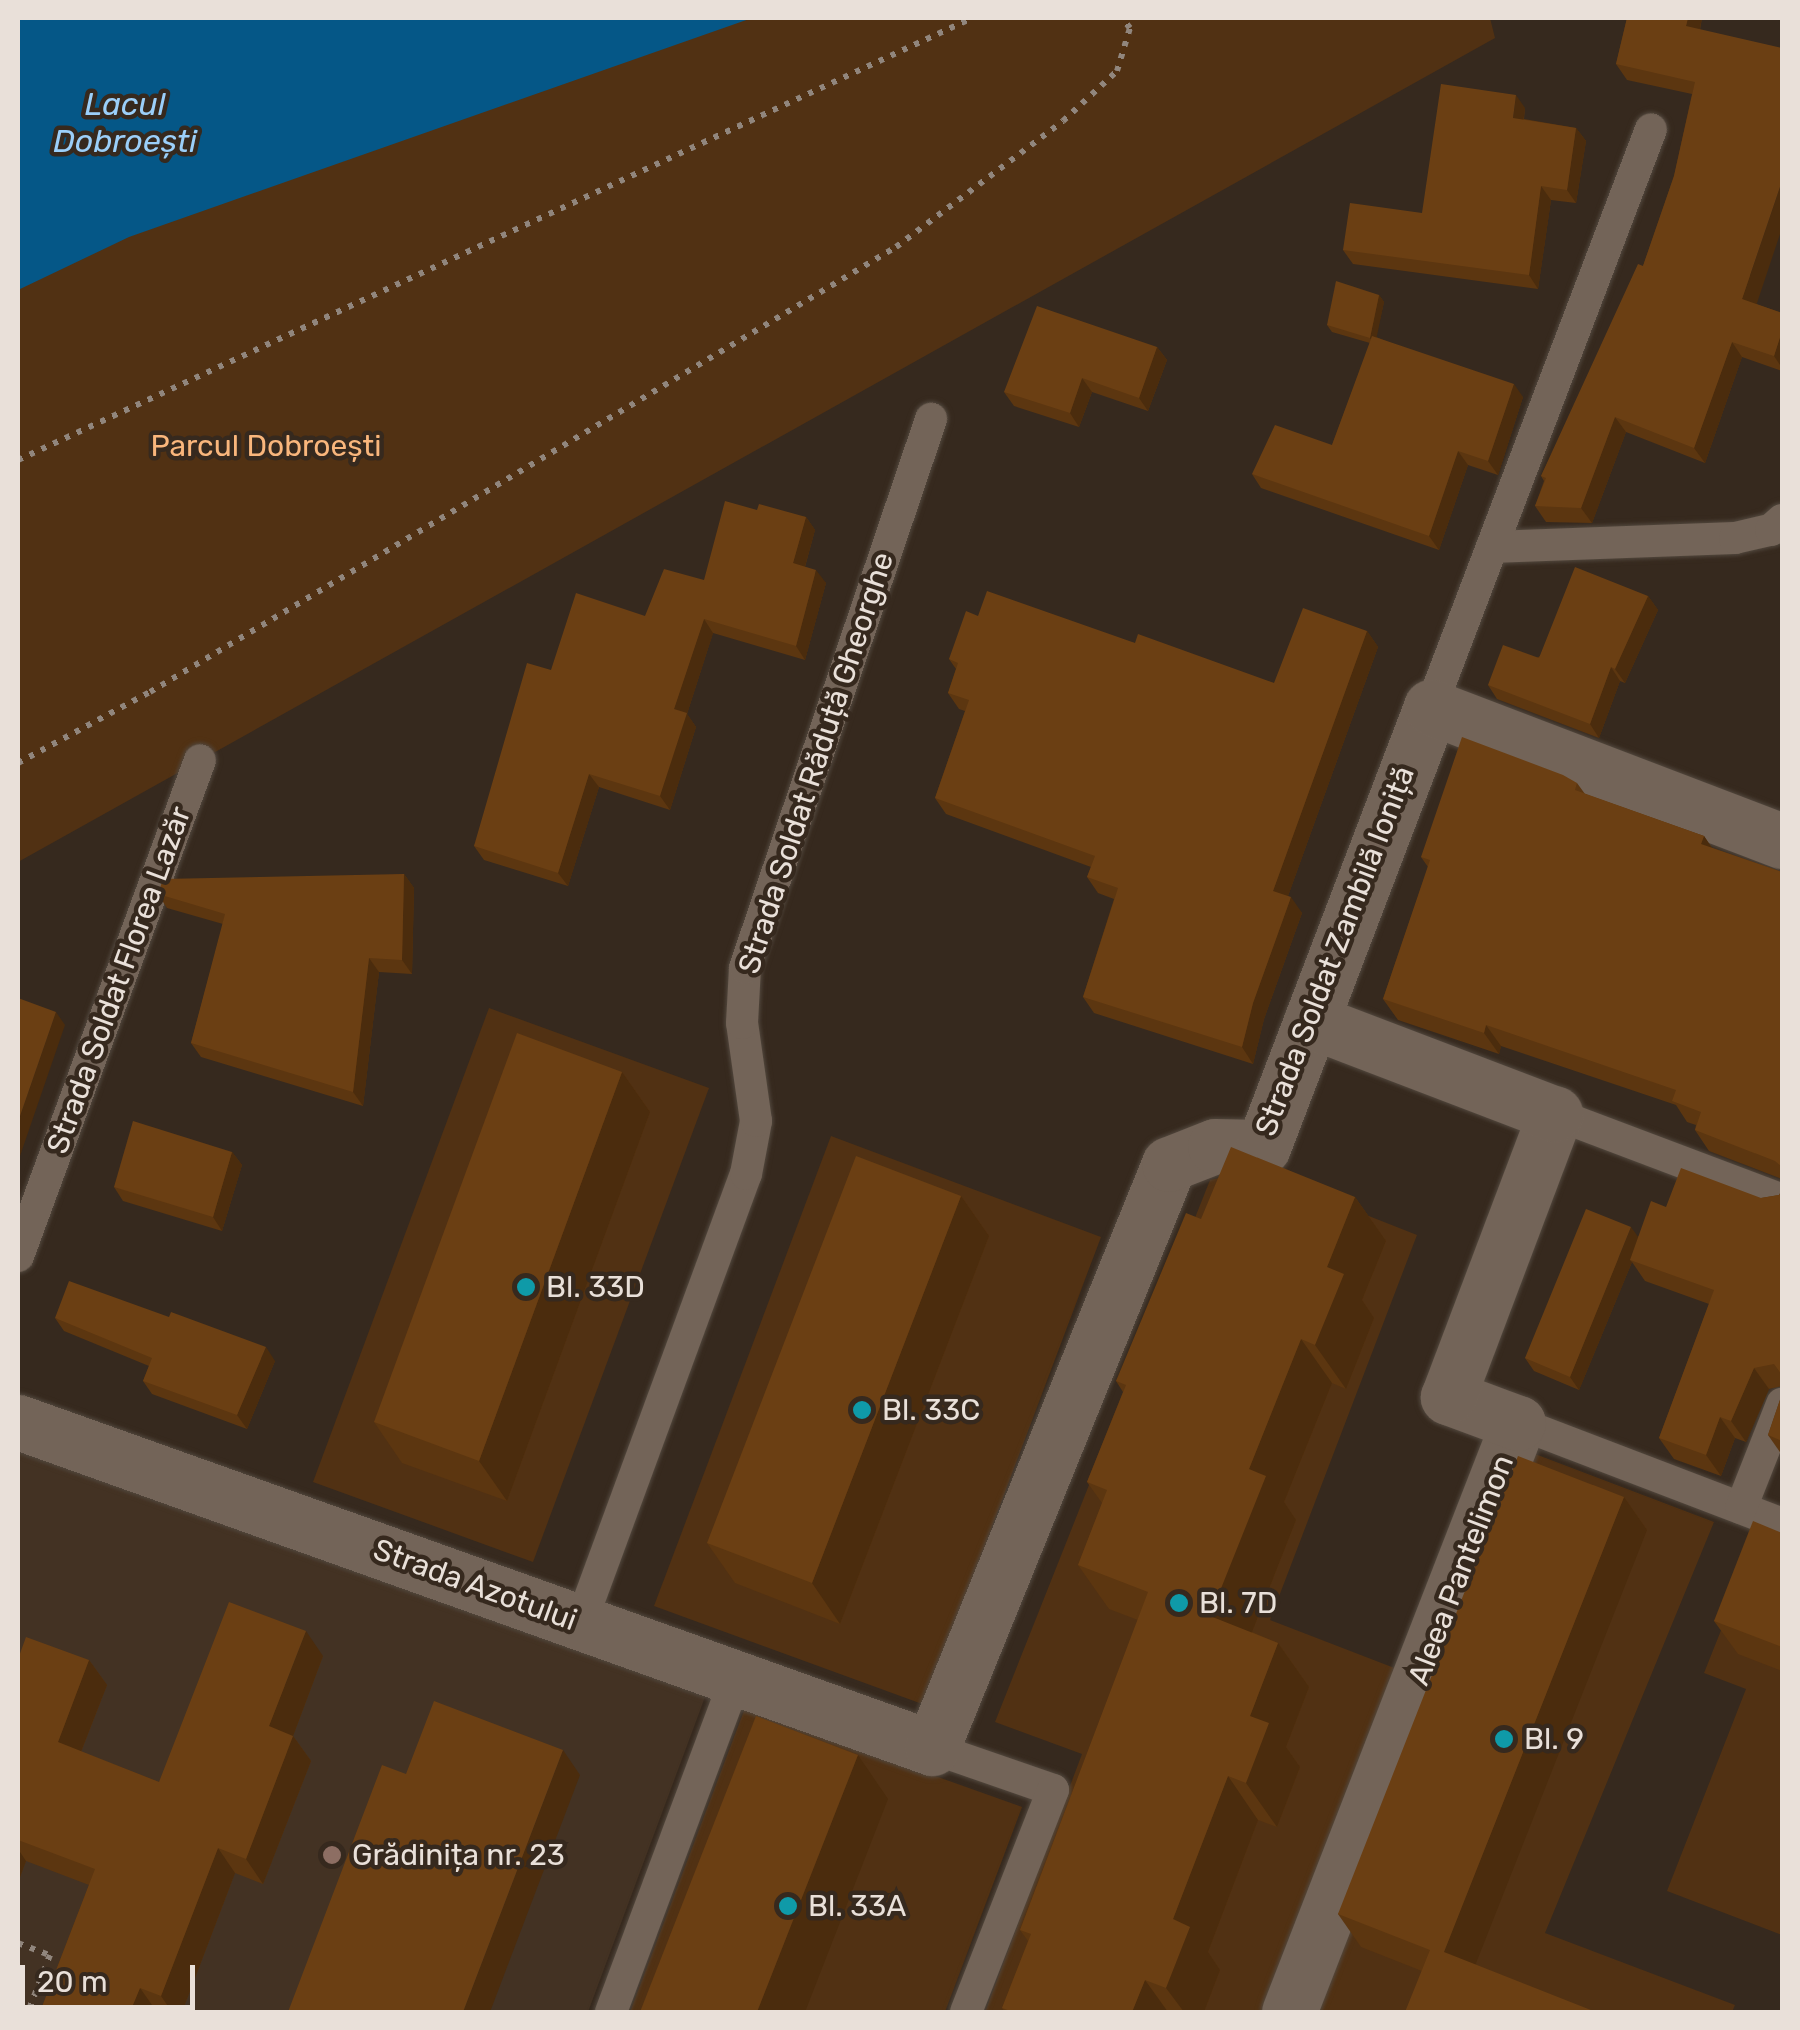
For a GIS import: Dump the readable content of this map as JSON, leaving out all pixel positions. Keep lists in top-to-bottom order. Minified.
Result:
{"streets":{"street":["Strada Soldat Zambilă Ioniță","Aleea Pantelimon","Strada Azotului"],"lane":["Strada Soldat Răduță Gheorghe","Strada Soldat Florea Lazăr"]},"crossings":[["Strada Soldat Răduță Gheorghe","Strada Azotului"],["Strada Soldat Zambilă Ioniță","Strada Azotului"]],"water":["Lacul Dobroești"],"parks":["Parcul Dobroești"],"places":["Bl. 33D","Bl. 33C","Bl. 7D","Bl. 9","Grădinița nr. 23","Bl. 33A"],"scale_bar":"20 m"}
